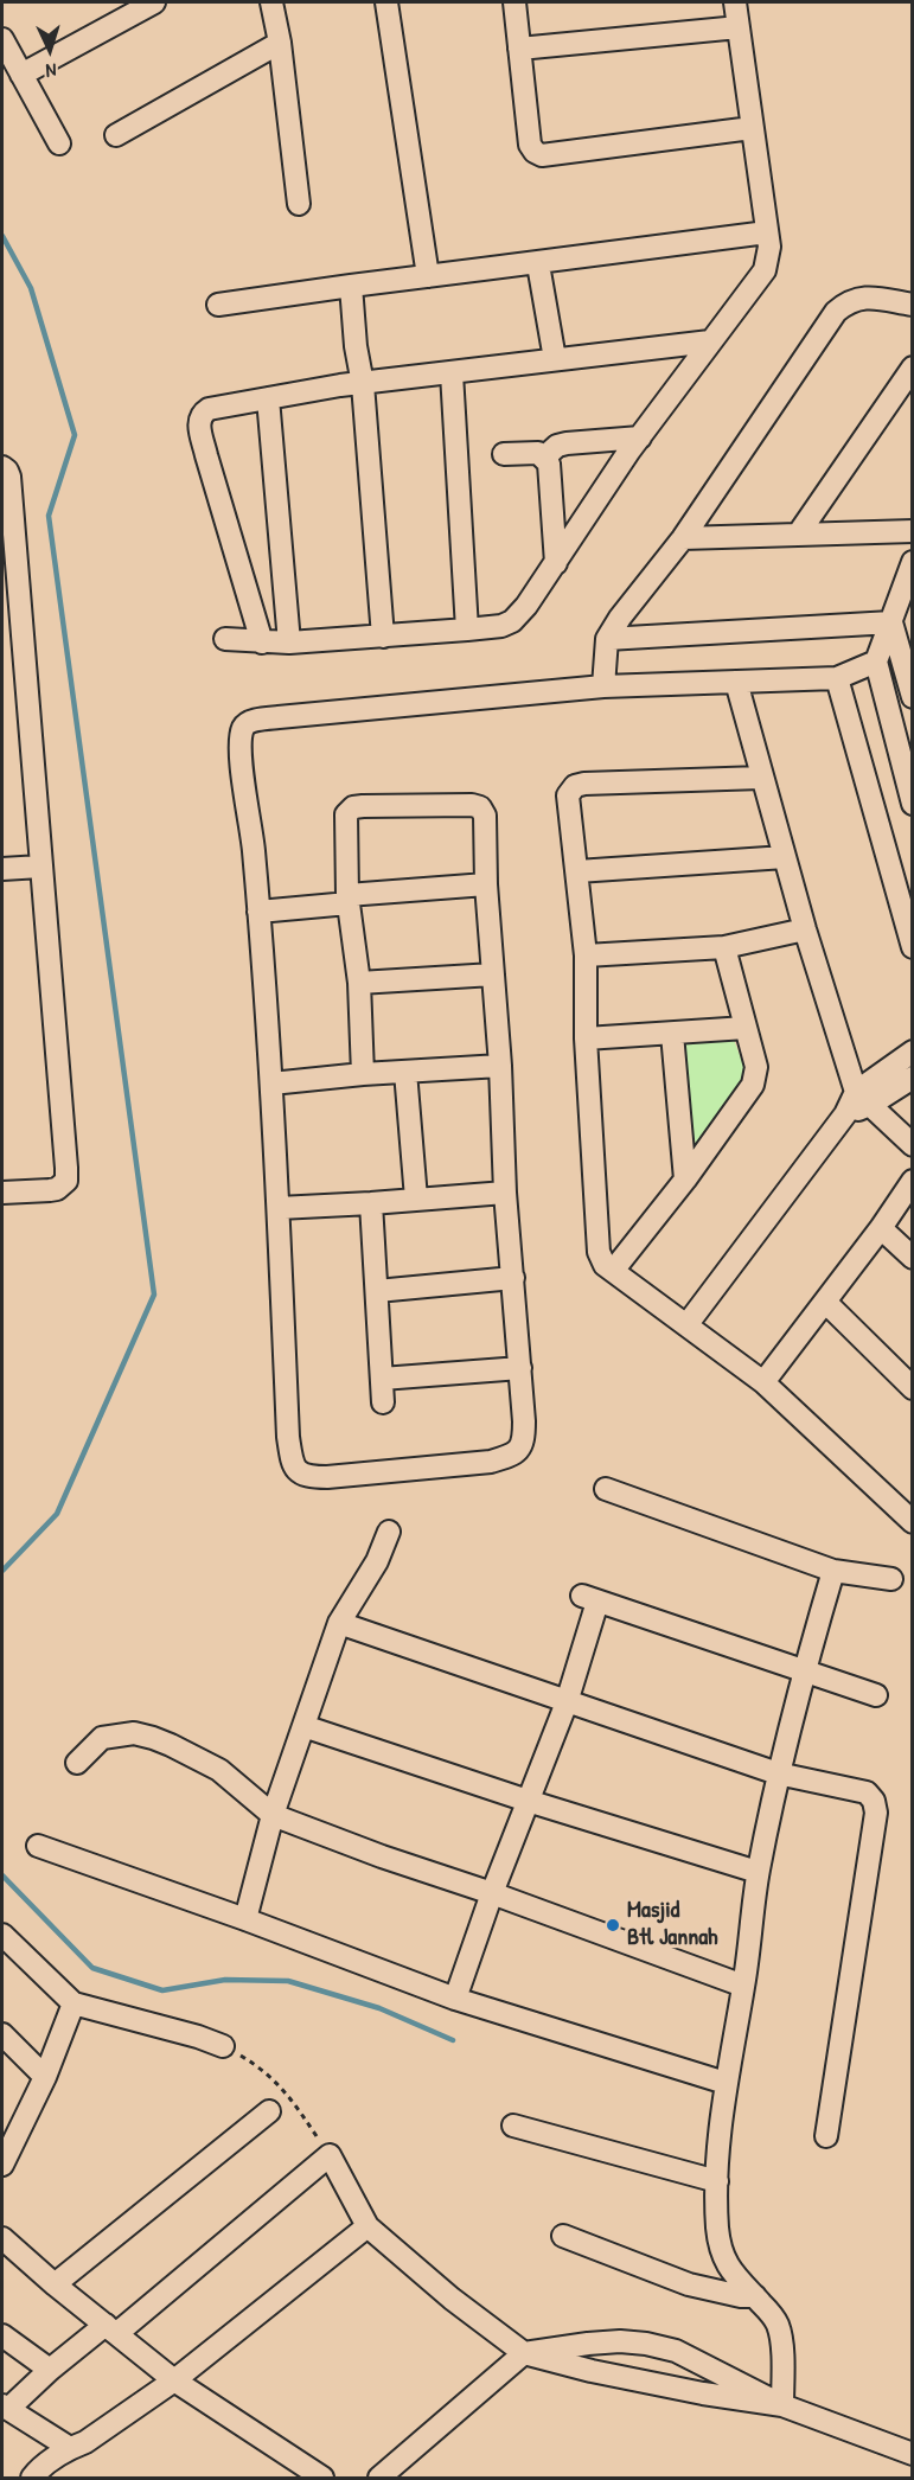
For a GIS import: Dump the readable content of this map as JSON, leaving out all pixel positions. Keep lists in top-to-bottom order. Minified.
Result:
{"places":["Masjid Btl Jannah"],"north":"bottom"}
